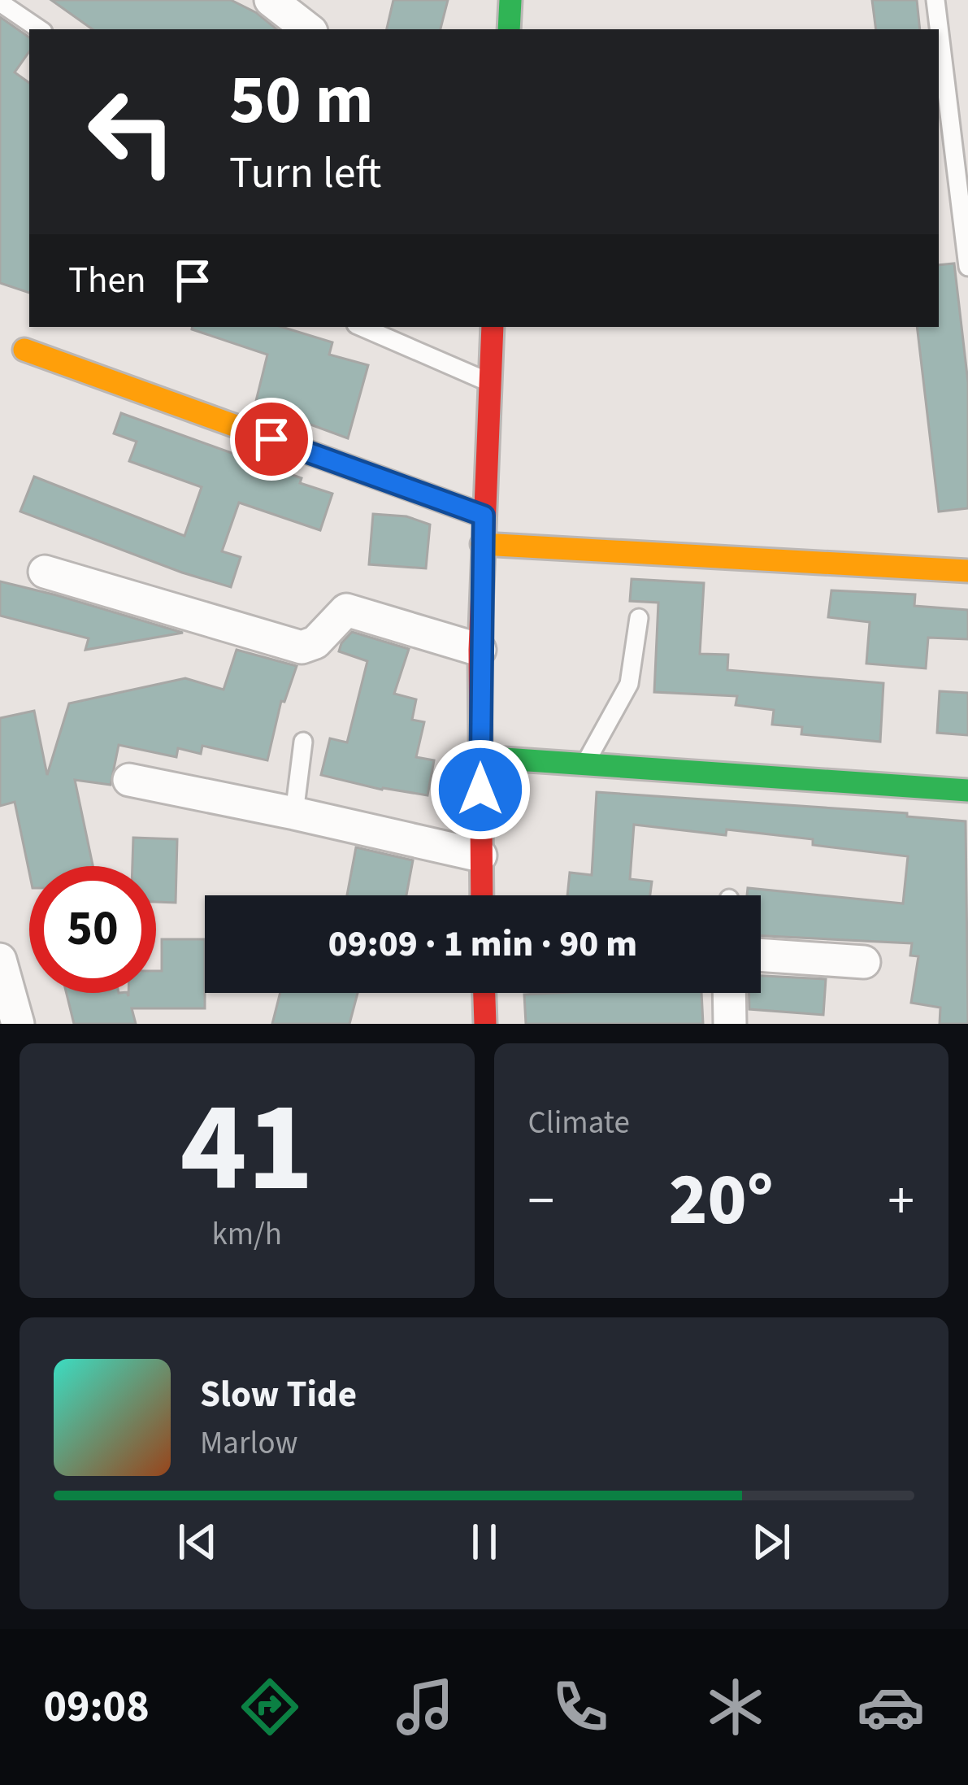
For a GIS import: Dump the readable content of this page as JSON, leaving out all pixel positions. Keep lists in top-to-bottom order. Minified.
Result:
{"page":{"turn":["50 m","Turn left"],"then":"Then","limit":"50","trip":"09:09 · 1 min · 90 m","tile":[["41","km/h"],"Climate"],"heat":["−","20°","+"],"song":["Slow Tide","Marlow"],"tabs":"09:08"}}
